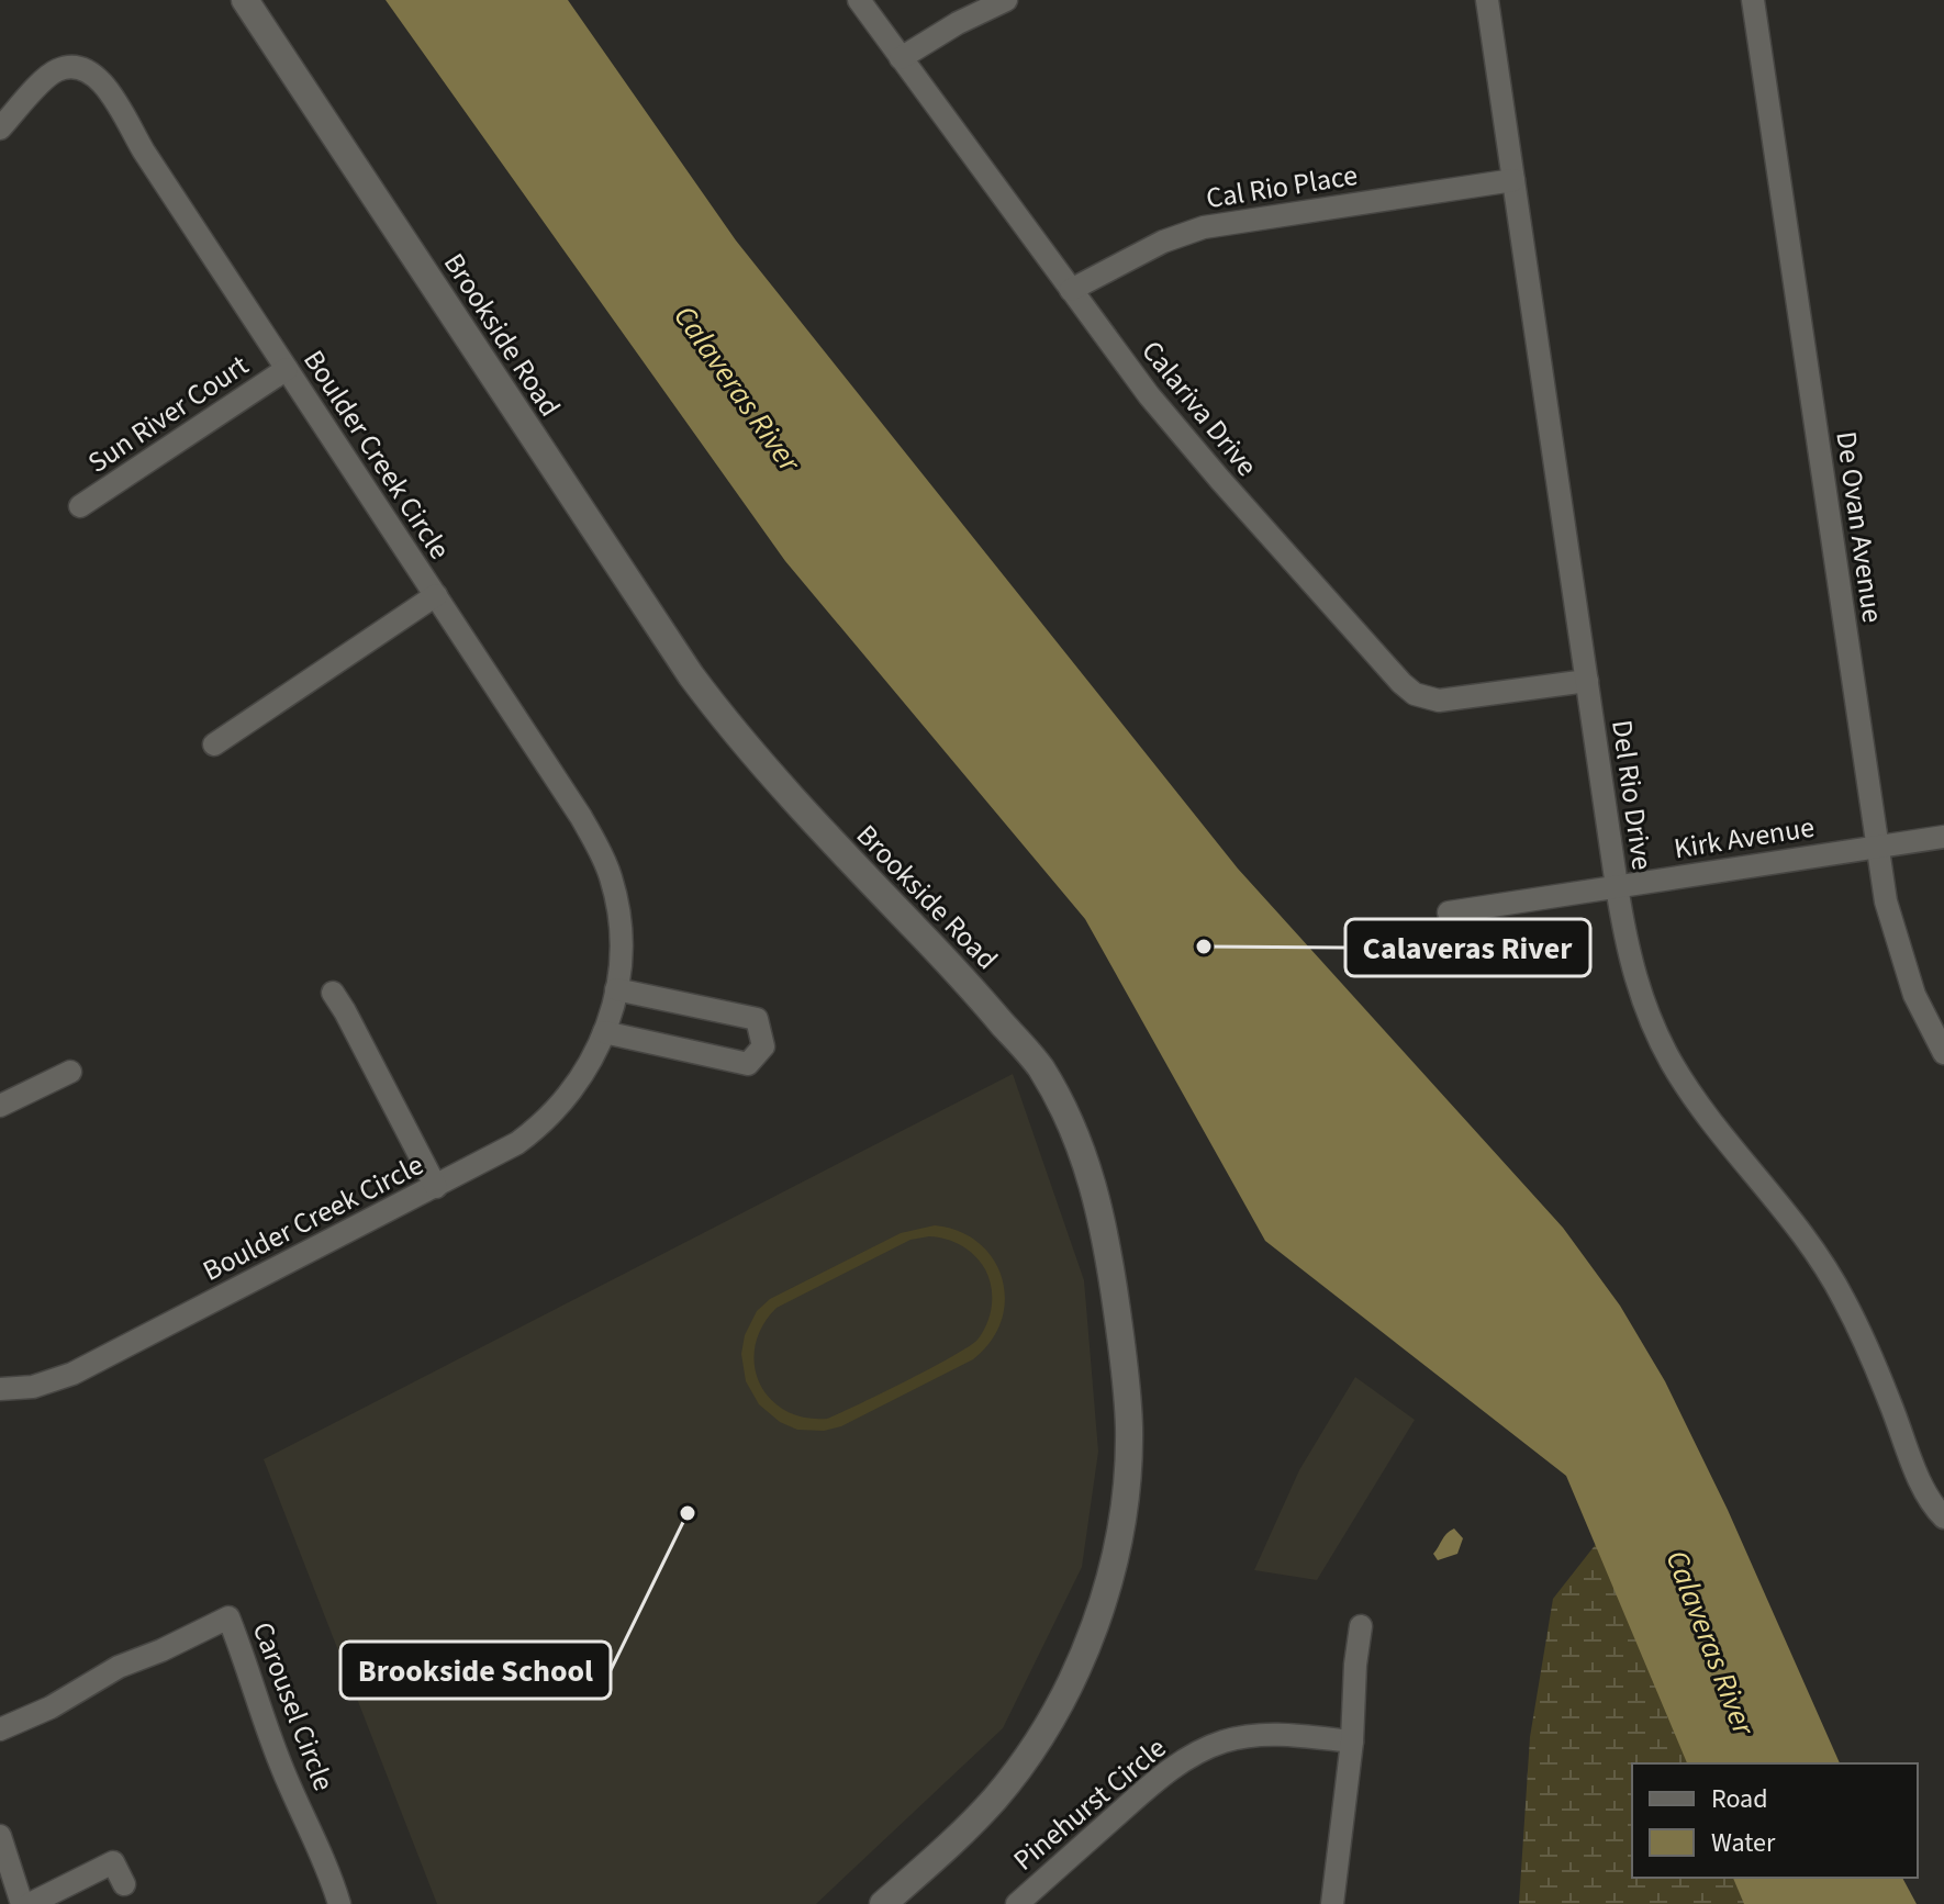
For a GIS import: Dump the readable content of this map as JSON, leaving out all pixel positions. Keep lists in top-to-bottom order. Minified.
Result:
{"streets":{"street":["Cal Rio Place","Brookside Road","Calariva Drive","Sun River Court","Boulder Creek Circle","De Ovan Avenue","Del Rio Drive","Kirk Avenue","Carousel Circle","Pinehurst Circle"]},"crossings":[["Cal Rio Place","Calariva Drive"],["Cal Rio Place","Del Rio Drive"],["Calariva Drive","Del Rio Drive"],["Sun River Court","Boulder Creek Circle"],["De Ovan Avenue","Kirk Avenue"],["Del Rio Drive","Kirk Avenue"]],"water":["Calaveras River"],"places":["Calaveras River","Brookside School"],"legend":["Road","Water"]}
